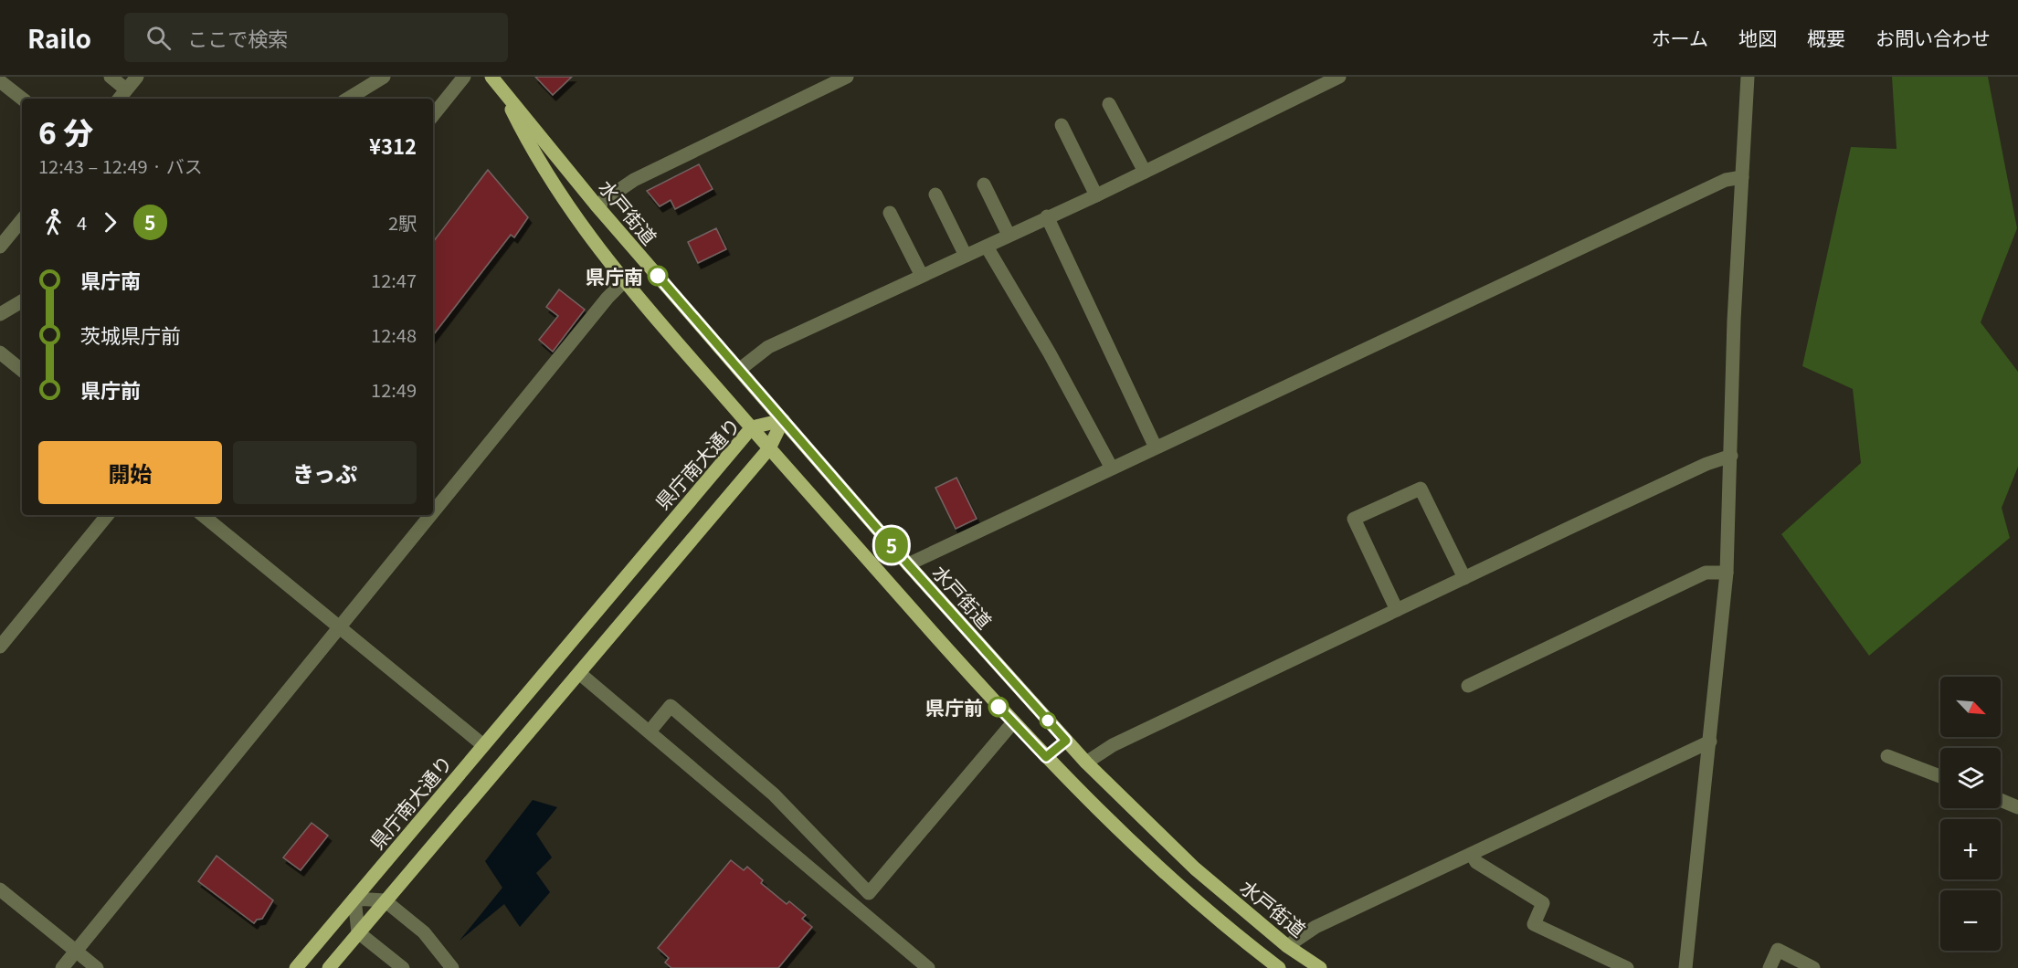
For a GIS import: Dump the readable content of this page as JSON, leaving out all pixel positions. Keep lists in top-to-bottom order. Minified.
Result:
{"streets":{"main road":["水戸街道","県庁南大通り"]},"crossings":[["水戸街道","県庁南大通り"]],"places":["県庁南","県庁前"],"lines":["bus line 5"],"north":"bottom right","page":{"header":"Railo","search":"ここで検索","nav":["ホーム","地図","概要","お問い合わせ"],"on_map":"5","heading":["6 分","12:43 – 12:49 · バス","¥312"],"legs":["4","5","2駅"],"list":[{"name":"県庁南","value":"12:47"},{"name":"茨城県庁前","value":"12:48"},{"name":"県庁前","value":"12:49"}],"buttons":["開始","きっぷ"],"map_buttons":["+","−"]}}
